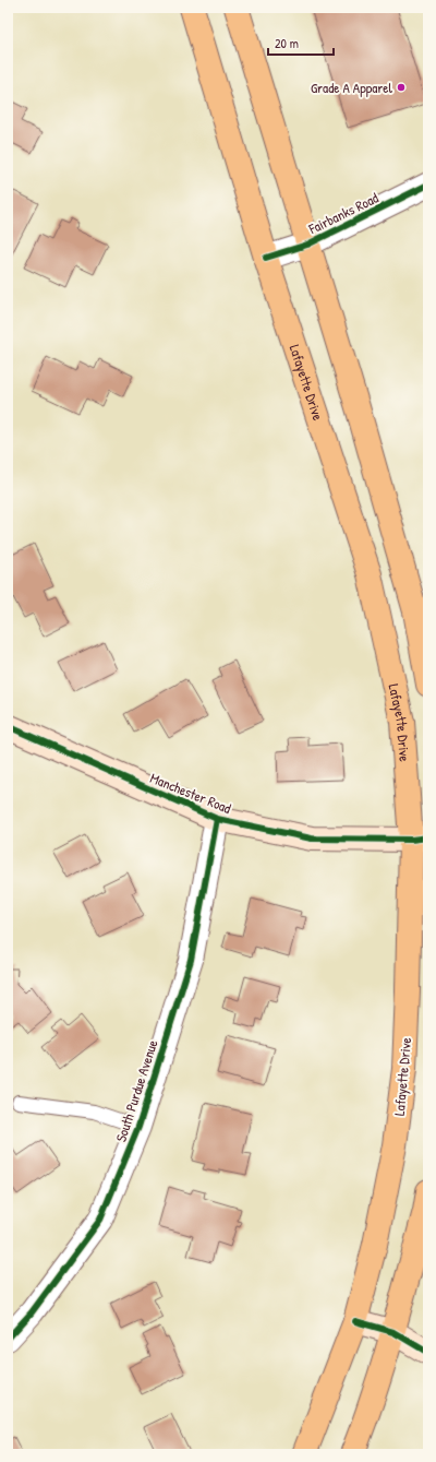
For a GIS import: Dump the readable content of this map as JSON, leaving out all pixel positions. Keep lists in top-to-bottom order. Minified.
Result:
{"streets":{"main road":["Lafayette Drive"],"street":["Fairbanks Road","Manchester Road","South Purdue Avenue"]},"crossings":[["Fairbanks Road","Lafayette Drive"],["Lafayette Drive","Manchester Road"],["Manchester Road","South Purdue Avenue"]],"places":["Grade A Apparel"],"scale_bar":"20 m"}
